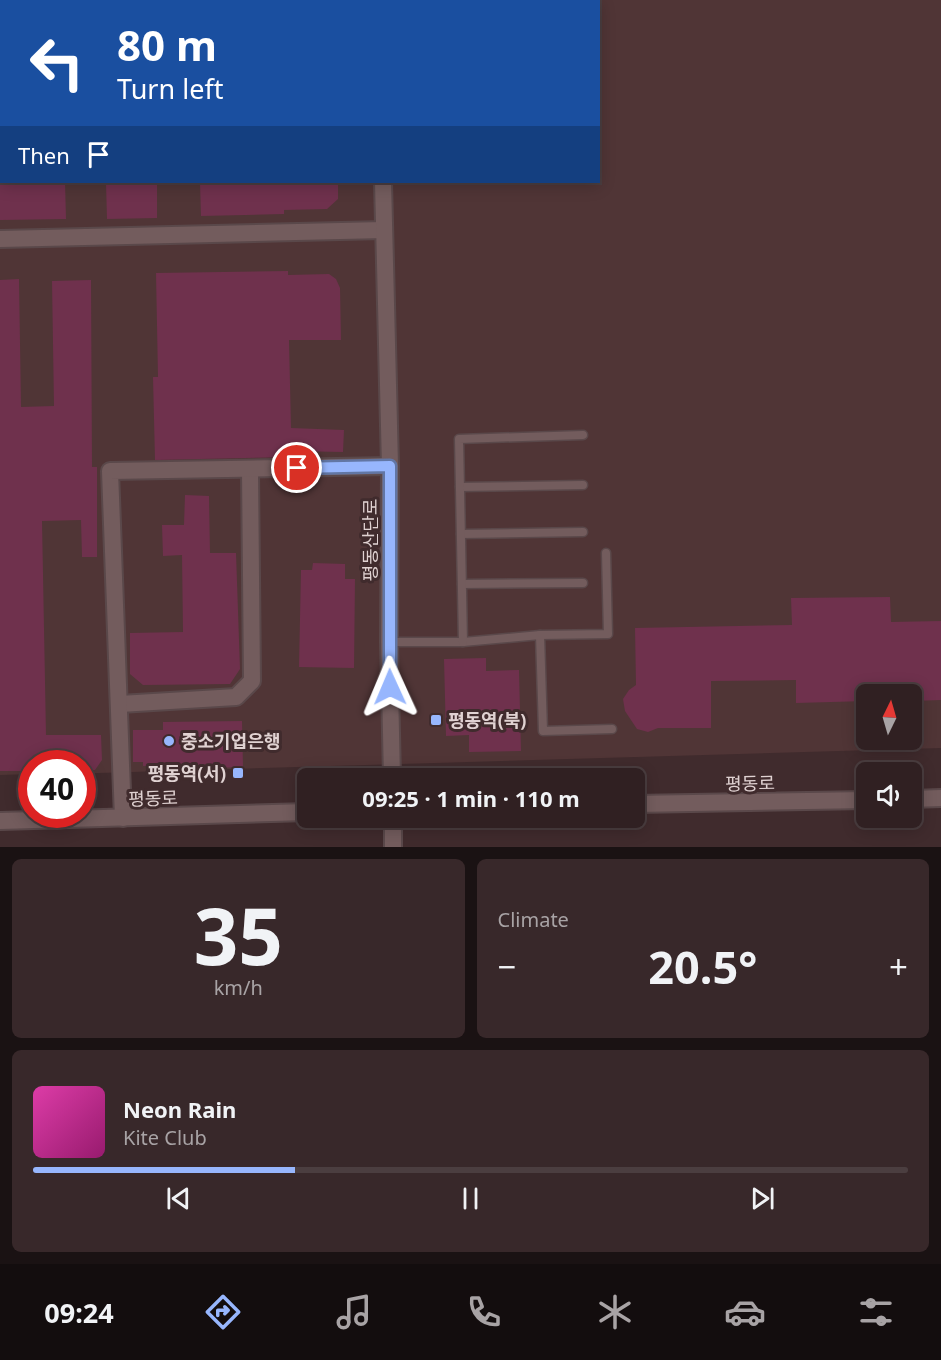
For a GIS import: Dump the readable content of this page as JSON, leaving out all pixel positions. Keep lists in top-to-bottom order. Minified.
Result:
{"streets":{"street":["평동산단로","평동로"]},"places":{"transit":["평동역(북)","평동역(서)"],"other":["중소기업은행"]},"north":"top","page":{"turn":["80 m","Turn left"],"then":"Then","limit":"40","trip":"09:25 · 1 min · 110 m","tile":[["35","km/h"],"Climate"],"heat":["−","20.5°","+"],"song":["Neon Rain","Kite Club"],"tabs":"09:24"}}
